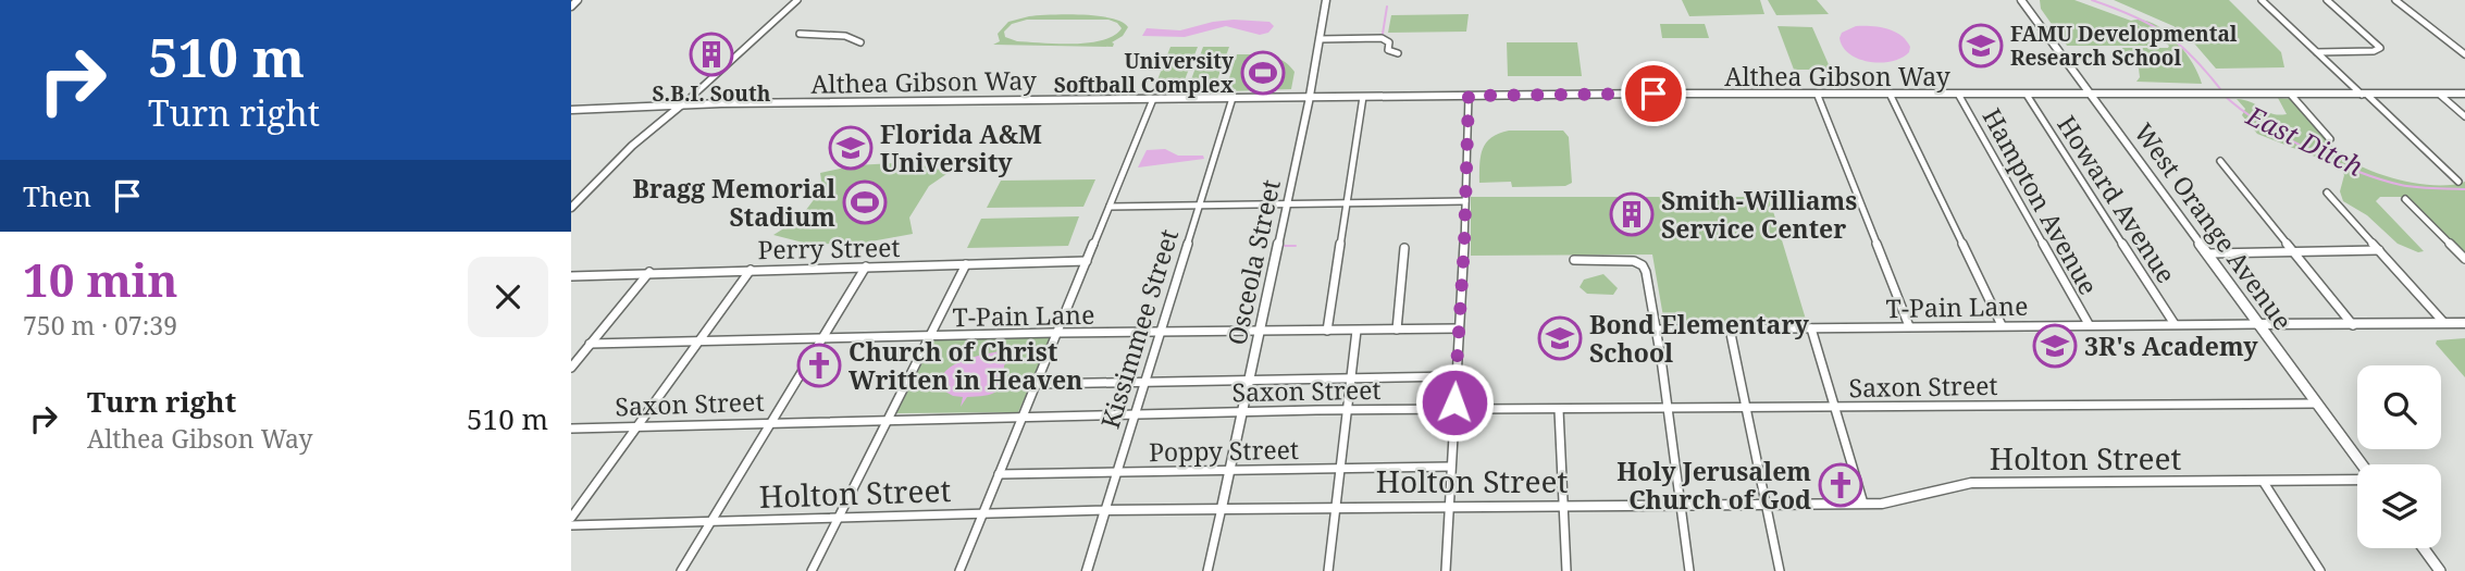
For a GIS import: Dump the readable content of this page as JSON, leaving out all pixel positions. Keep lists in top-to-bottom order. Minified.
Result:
{"streets":{"main road":["West Orange Avenue"],"street":["Althea Gibson Way","Howard Avenue","Hampton Avenue","Perry Street","Osceola Street","T-Pain Lane","Kissimmee Street","Saxon Street","Poppy Street","Holton Street"]},"crossings":[["Althea Gibson Way","Howard Avenue"],["Althea Gibson Way","Hampton Avenue"],["Althea Gibson Way","West Orange Avenue"],["Althea Gibson Way","Osceola Street"],["Althea Gibson Way","Kissimmee Street"],["Howard Avenue","T-Pain Lane"],["Hampton Avenue","T-Pain Lane"],["West Orange Avenue","T-Pain Lane"],["West Orange Avenue","Saxon Street"],["Osceola Street","T-Pain Lane"],["Osceola Street","Saxon Street"],["Osceola Street","Poppy Street"],["Osceola Street","Holton Street"],["T-Pain Lane","Kissimmee Street"],["Kissimmee Street","Saxon Street"],["Kissimmee Street","Poppy Street"],["Kissimmee Street","Holton Street"]],"water":["East Ditch"],"places":{"school or university":["FAMU Developmental Research School","Florida A&M University","Bond Elementary School","3R's Academy"],"building":["S.B.I. South","Smith-Williams Service Center"],"sports":["University Softball Complex","Bragg Memorial Stadium"],"church":["Church of Christ Written in Heaven","Holy Jerusalem Church of God"]},"page":{"turn":["510 m","Turn right"],"then":"Then","heading":["10 min","750 m · 07:39"],"list":[{"name":"Turn right","note":"Althea Gibson Way","value":"510 m"}]}}
